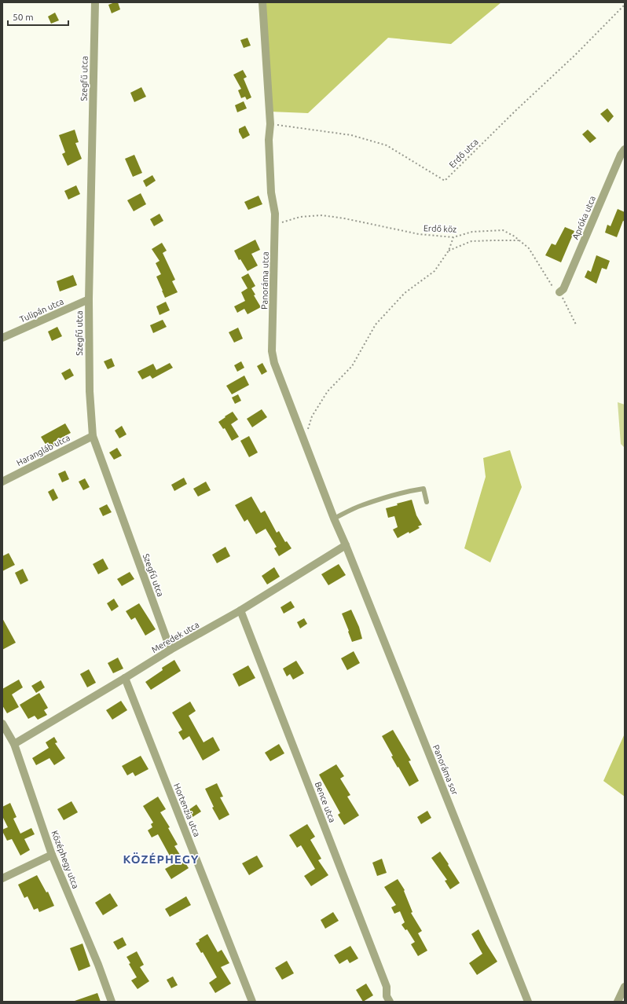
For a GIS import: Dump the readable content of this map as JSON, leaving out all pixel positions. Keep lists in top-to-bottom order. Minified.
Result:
{"streets":{"street":["Szegfű utca","Apróka utca","Panoráma utca","Tulipán utca","Harangláb utca","Meredek utca","Panoráma sor","Bence utca","Hortenzia utca","Középhegy utca"],"path":["Erdő utca","Erdő köz"]},"crossings":[["Szegfű utca","Tulipán utca"],["Szegfű utca","Harangláb utca"],["Szegfű utca","Meredek utca"],["Erdő utca","Panoráma utca"],["Apróka utca","Erdő köz"],["Erdő köz","Panoráma utca"],["Panoráma utca","Meredek utca"],["Panoráma utca","Panoráma sor"],["Meredek utca","Panoráma sor"],["Meredek utca","Bence utca"],["Meredek utca","Hortenzia utca"],["Meredek utca","Középhegy utca"]],"districts":["KÖZÉPHEGY"],"scale_bar":"50 m"}
